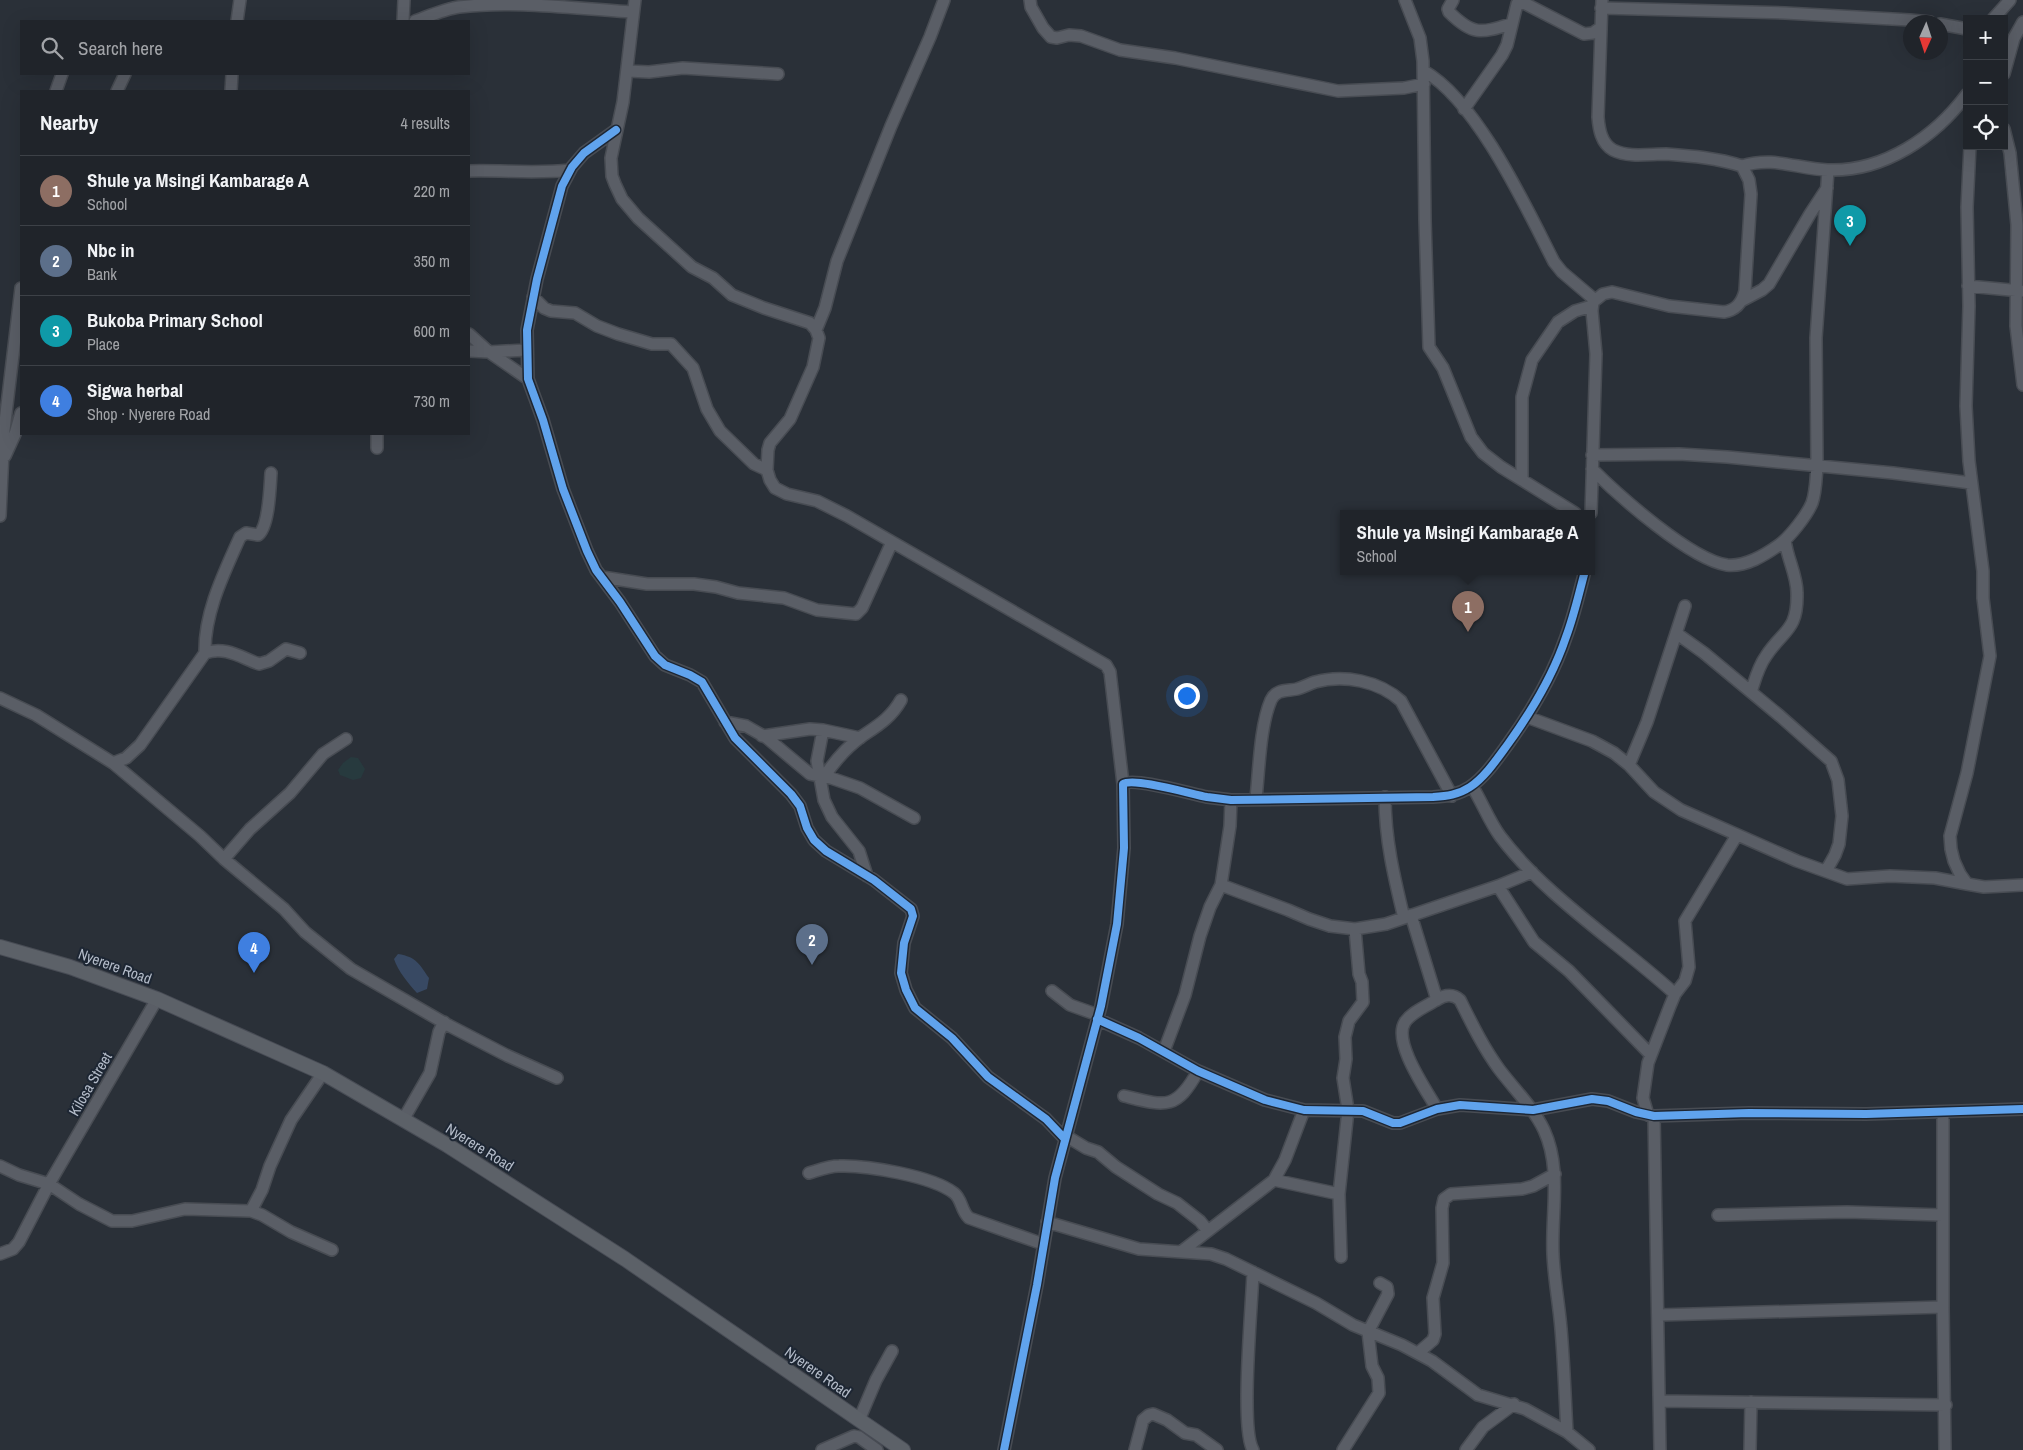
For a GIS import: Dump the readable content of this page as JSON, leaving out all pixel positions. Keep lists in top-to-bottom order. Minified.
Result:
{"streets":{"main road":["Nyerere Road"],"street":["Kilosa Street"]},"crossings":[["Nyerere Road","Kilosa Street"]],"north":"bottom","page":{"map_buttons":["+","−"],"search":"Search here","heading":["Nearby","4 results"],"list":[{"mark":"1","name":"Shule ya Msingi Kambarage A","note":"School","value":"220 m"},{"mark":"2","name":"Nbc in","note":"Bank","value":"350 m"},{"mark":"3","name":"Bukoba Primary School","note":"Place","value":"600 m"},{"mark":"4","name":"Sigwa herbal","note":"Shop · Nyerere Road","value":"730 m"}],"pins":["3","1","2","4"],"popup":["Shule ya Msingi Kambarage A","School"]}}
